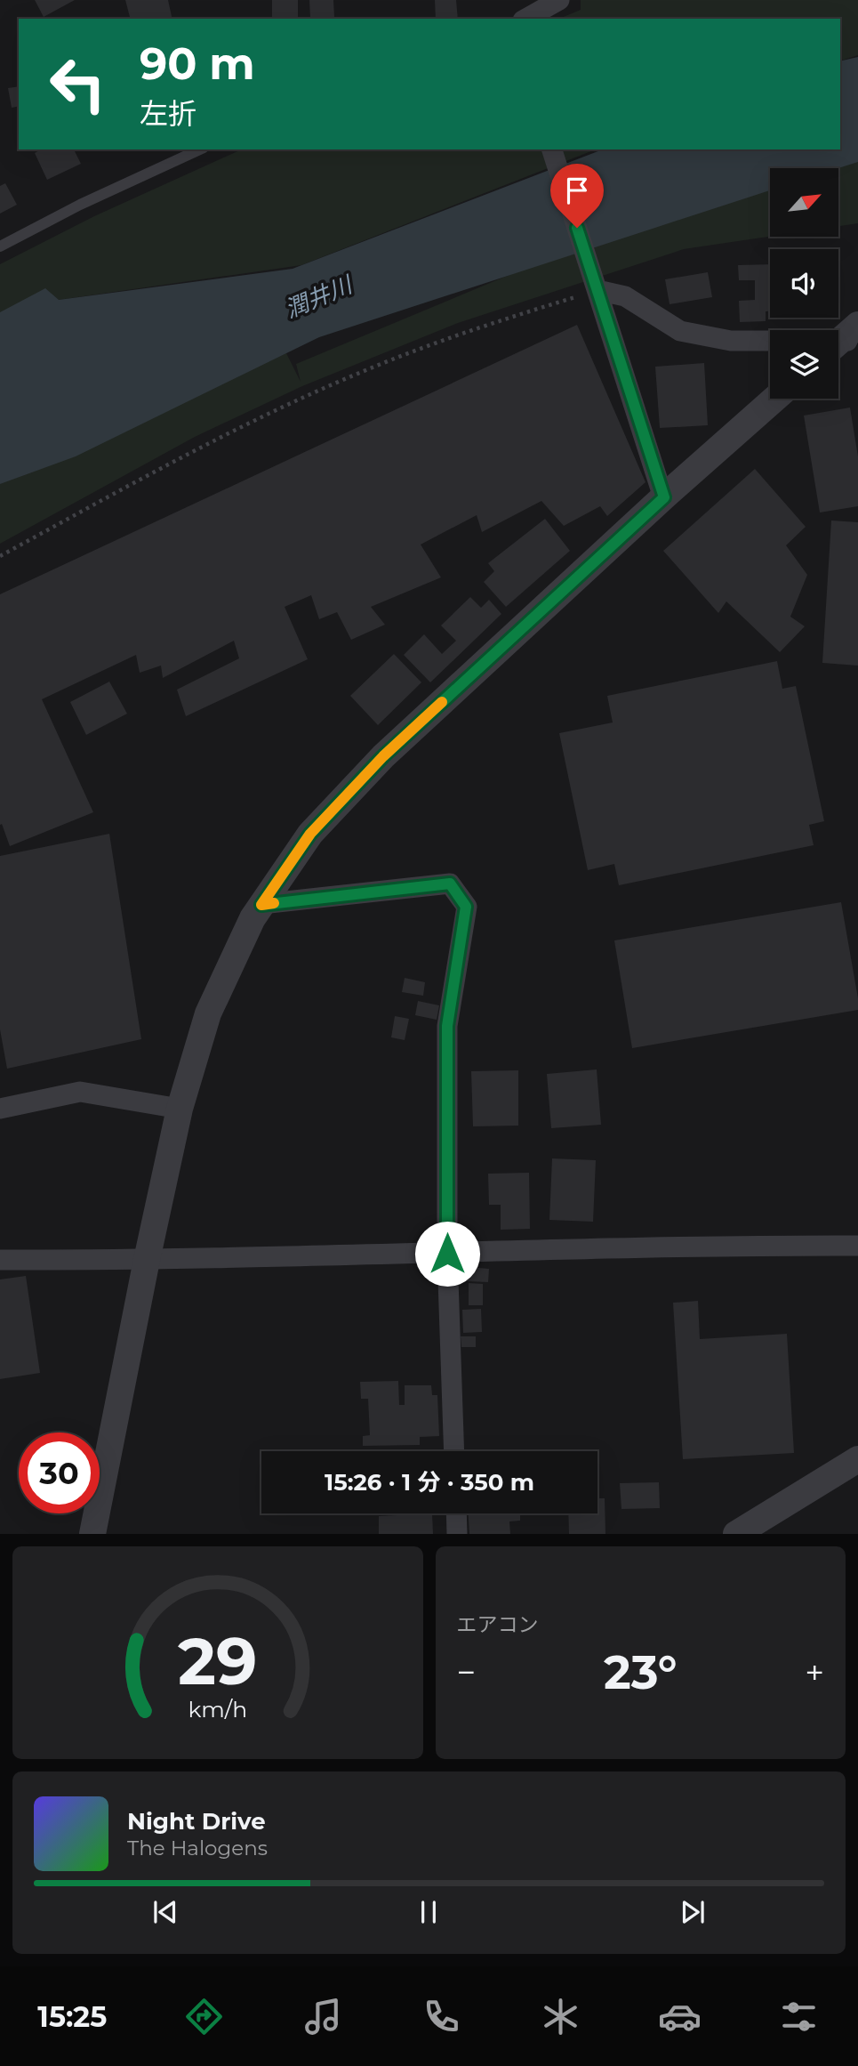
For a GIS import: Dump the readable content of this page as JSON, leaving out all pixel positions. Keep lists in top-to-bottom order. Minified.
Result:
{"water":["潤井川"],"north":"top right","page":{"turn":["90 m","左折"],"limit":"30","trip":"15:26 · 1 分 · 350 m","tile":"エアコン","heat":["−","23°","+"],"song":["Night Drive","The Halogens"],"tabs":"15:25","gauge":["29","km/h"]}}
